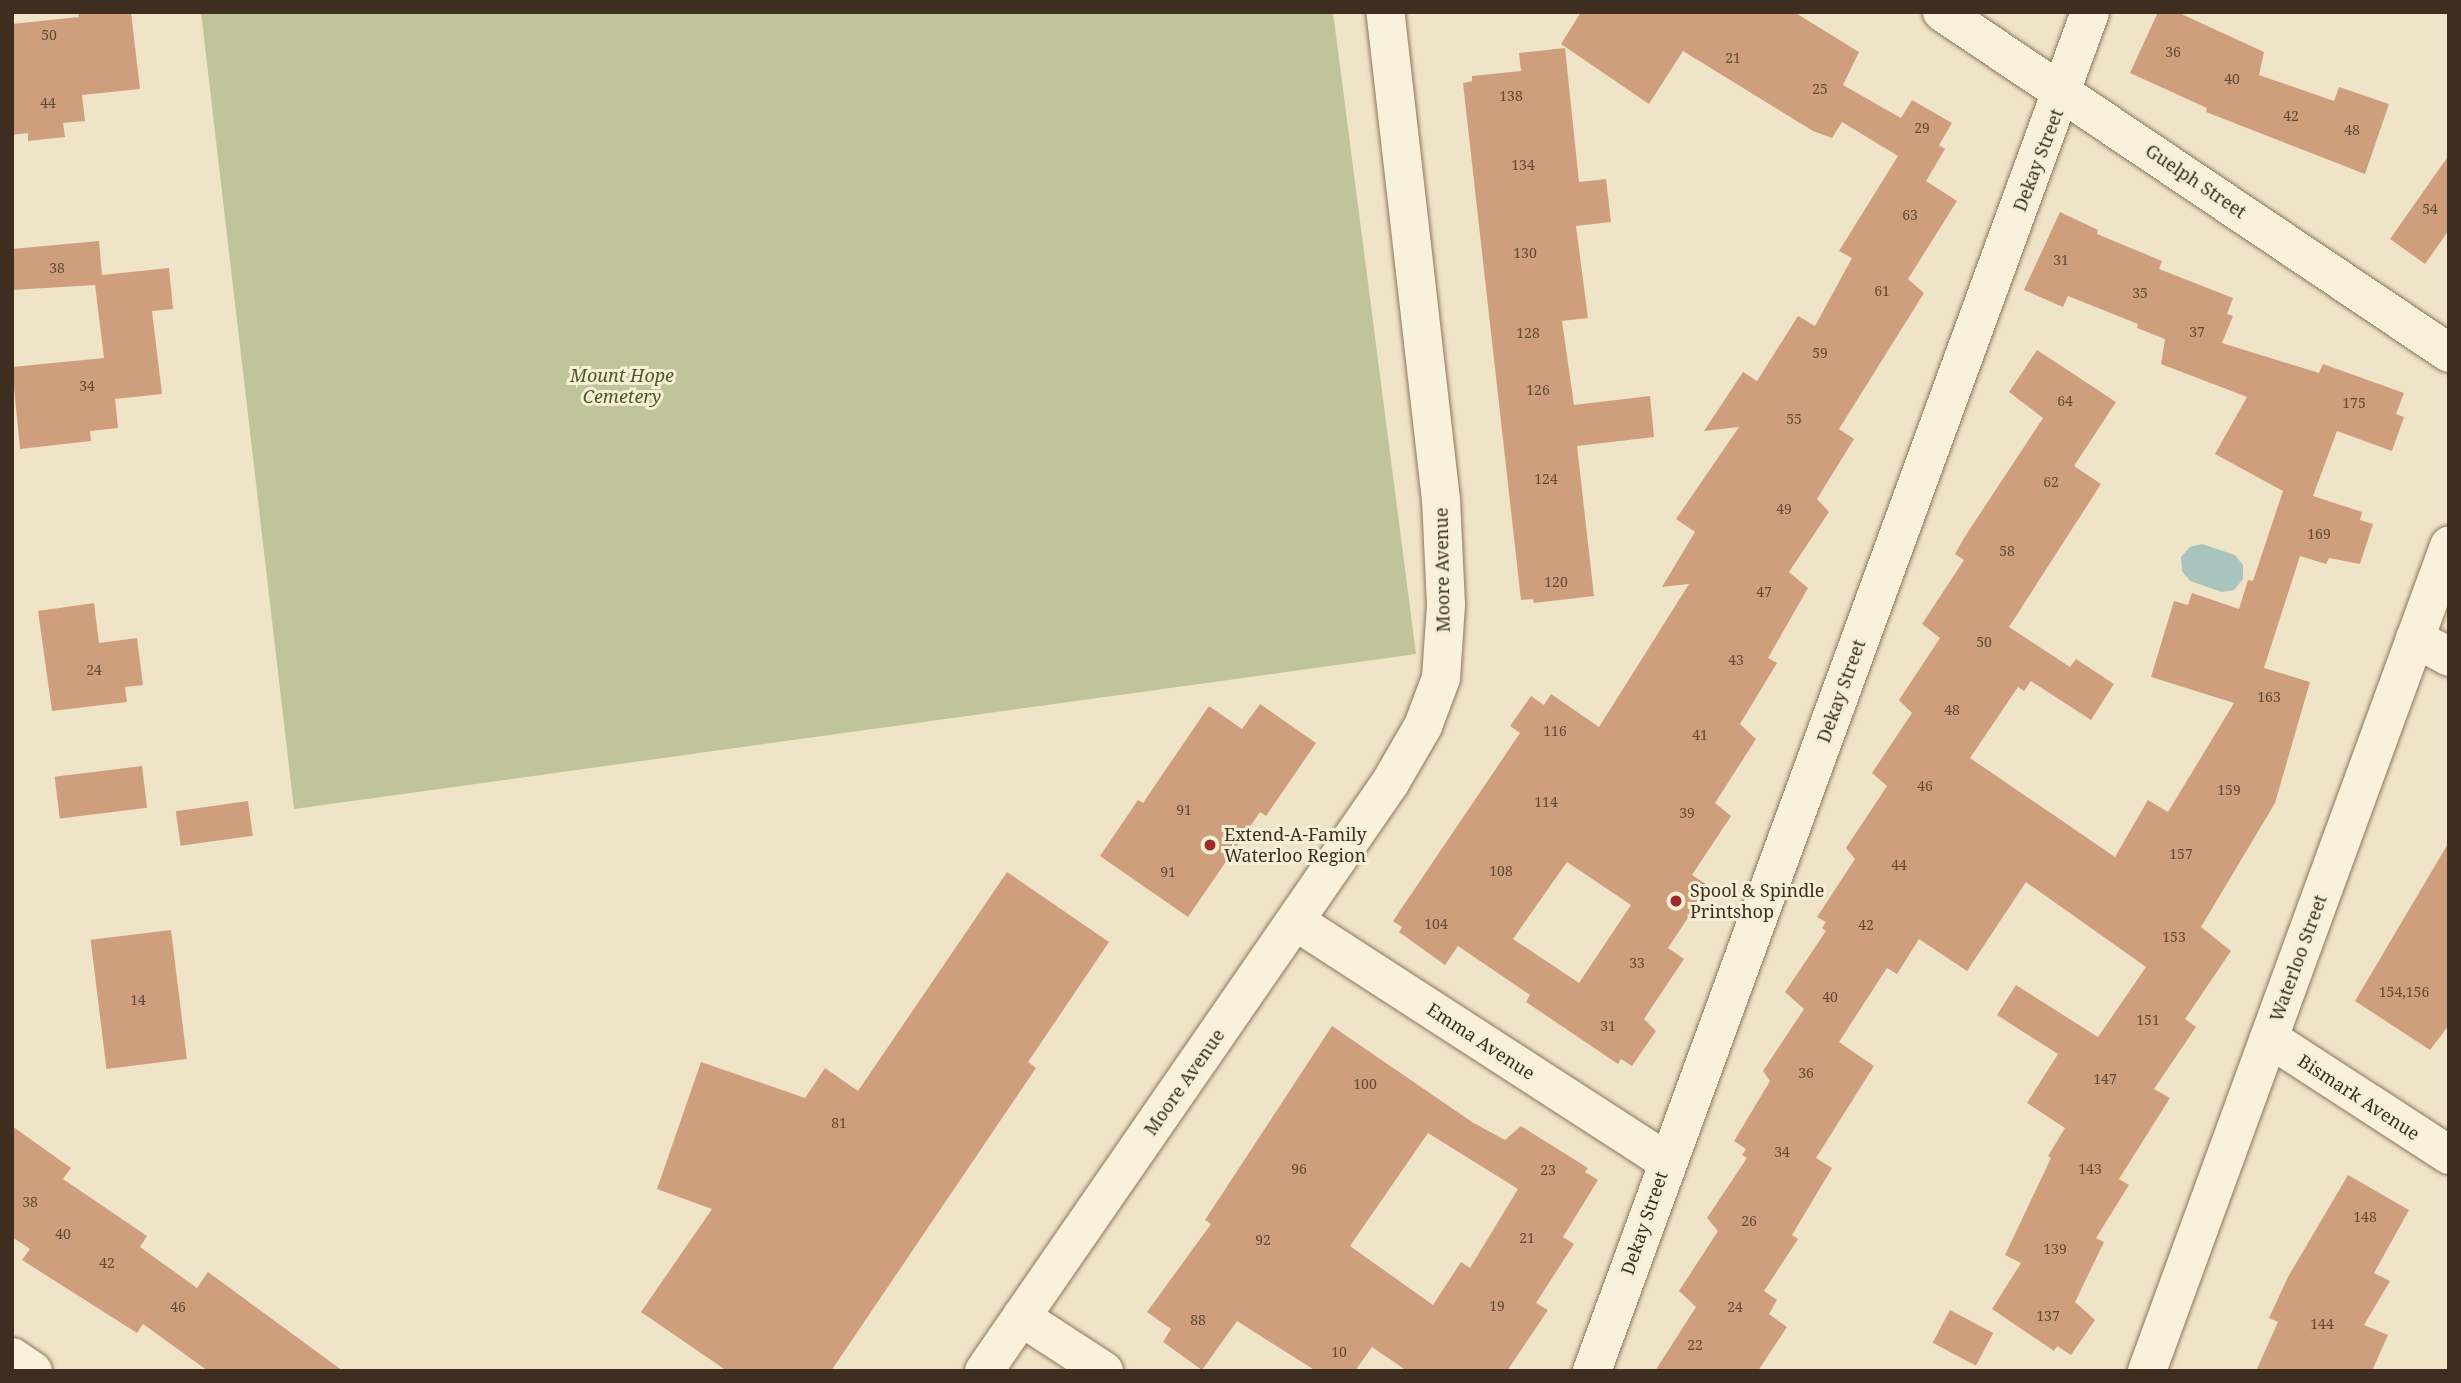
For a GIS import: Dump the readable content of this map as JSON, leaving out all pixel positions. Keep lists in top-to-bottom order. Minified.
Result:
{"streets":{"street":["Dekay Street","Guelph Street","Moore Avenue","Waterloo Street","Emma Avenue","Bismark Avenue"]},"crossings":[["Dekay Street","Guelph Street"],["Dekay Street","Emma Avenue"],["Moore Avenue","Emma Avenue"],["Waterloo Street","Bismark Avenue"]],"parks":["Mount Hope Cemetery"],"places":["Extend-A-Family Waterloo Region","Spool & Spindle Printshop"],"house_numbers":["50","36","21","40","25","138","44","42","29","48","134","54","63","130","31","38","61","35","37","128","59","34","126","64","175","55","124","62","49","169","58","120","47","50","43","24","163","48","116","41","46","159","114","91","39","157","44","108","91","104","42","153","33","154,156","40","14","151","31","36","147","100","81","34","96","143","23","38","148","26","40","21","92","139","42","19","46","24","137","88","144","22","10"]}
